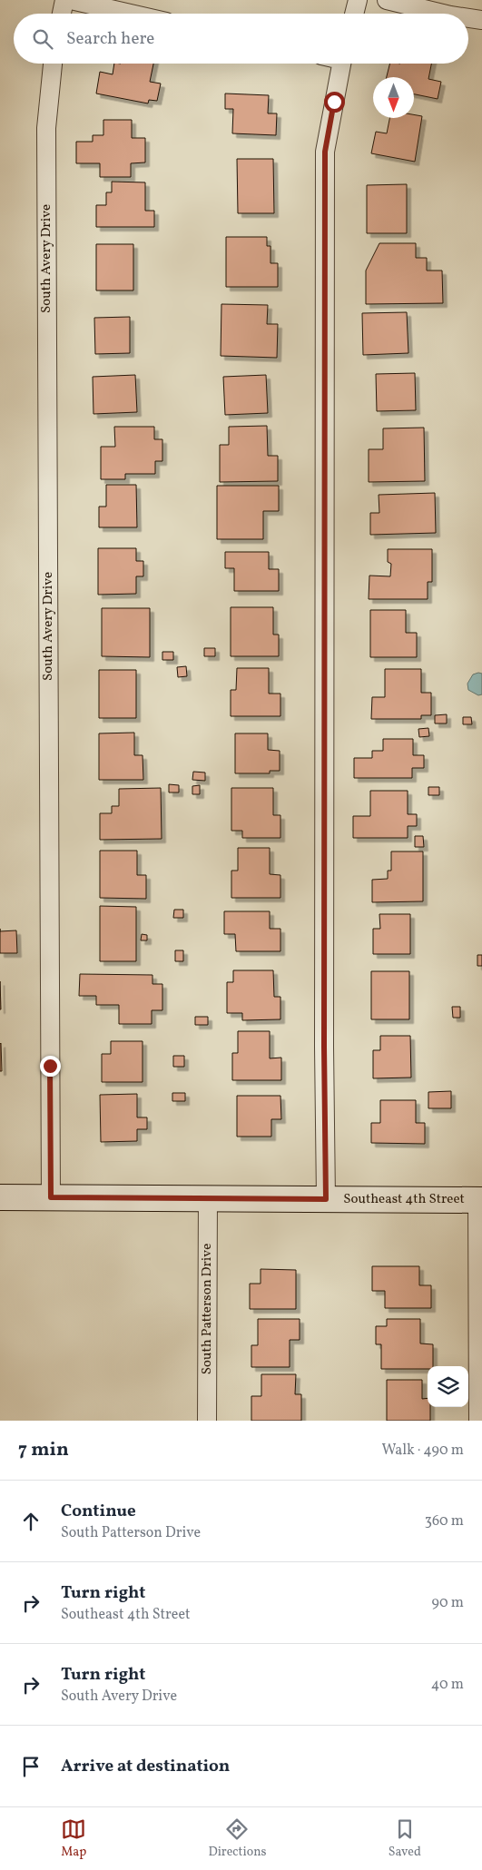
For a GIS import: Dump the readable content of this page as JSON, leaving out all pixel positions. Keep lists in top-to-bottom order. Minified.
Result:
{"streets":{"main road":["Southeast 4th Street"],"street":["South Avery Drive","South Patterson Drive"]},"crossings":[["South Avery Drive","Southeast 4th Street"],["Southeast 4th Street","South Patterson Drive"]],"north":"bottom","page":{"search":"Search here","heading":["7 min","Walk · 490 m"],"list":[["Continue","South Patterson Drive","360 m"],["Turn right","Southeast 4th Street","90 m"],["Turn right","South Avery Drive","40 m"],"Arrive at destination"],"nav":["Map","Directions","Saved"]}}
